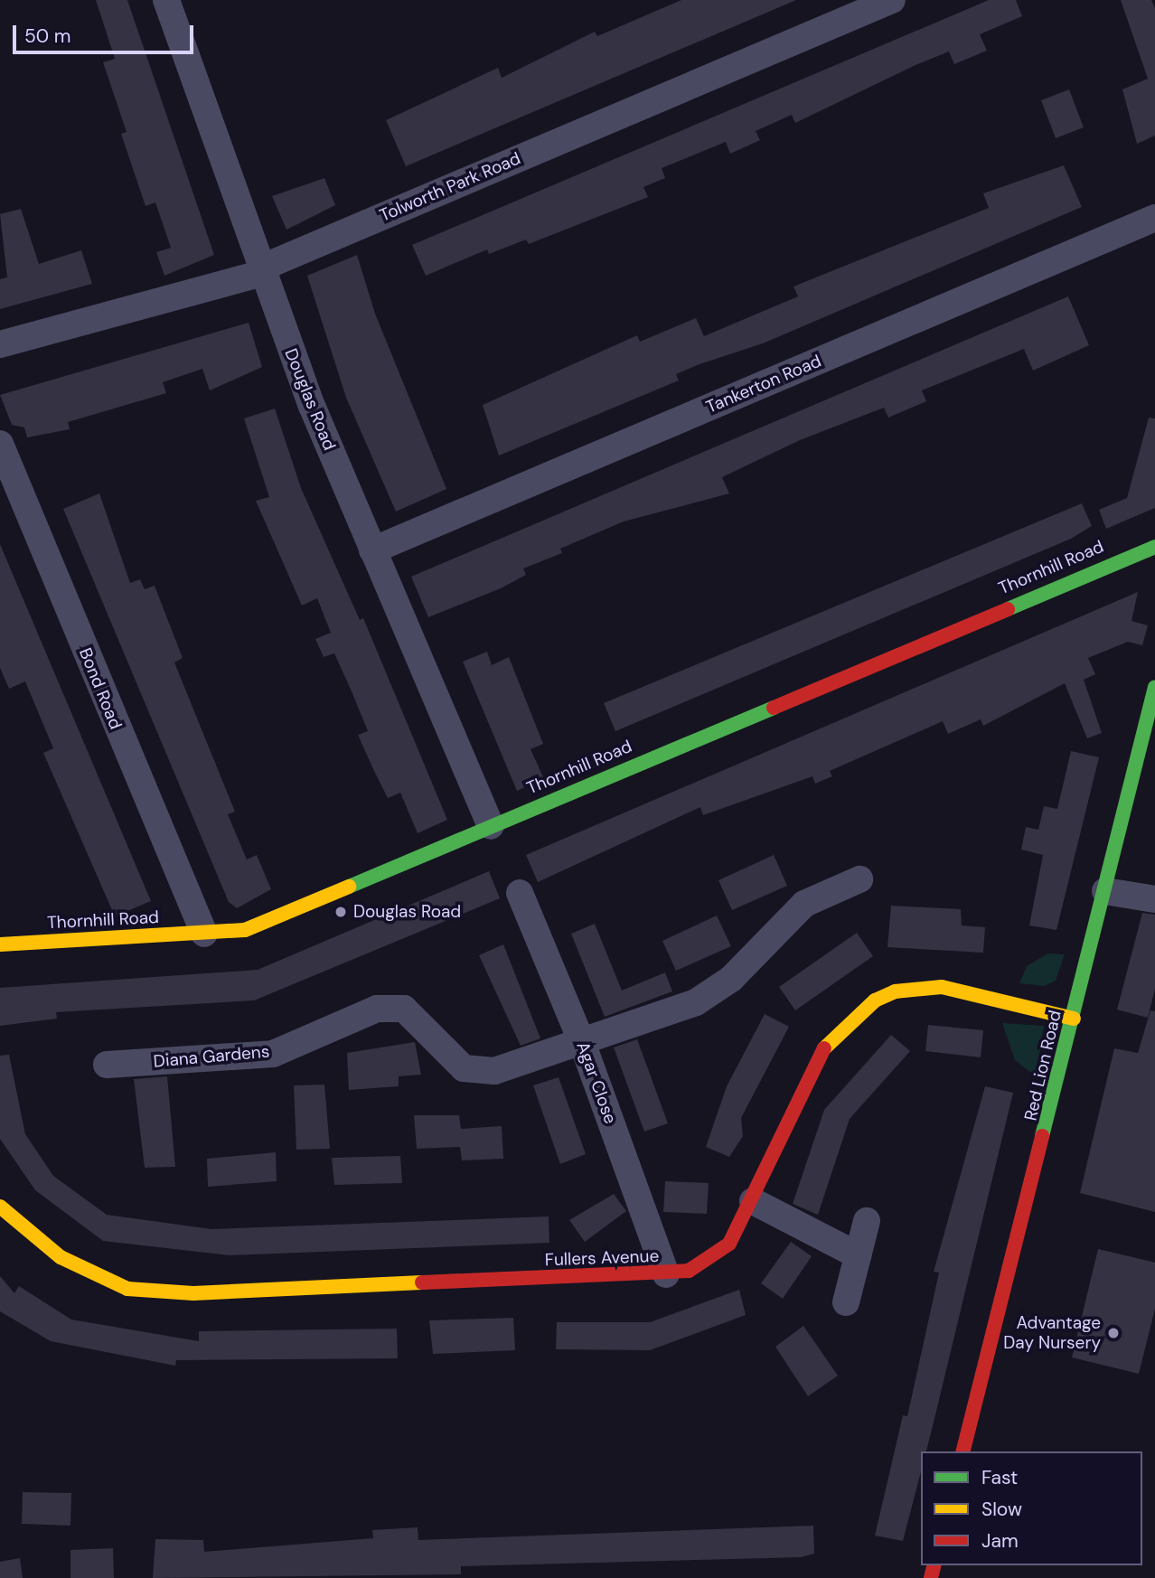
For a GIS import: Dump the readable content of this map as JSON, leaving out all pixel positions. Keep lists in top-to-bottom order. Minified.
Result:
{"streets":{"street":["Tolworth Park Road","Tankerton Road","Douglas Road","Thornhill Road","Bond Road","Diana Gardens","Red Lion Road","Agar Close","Fullers Avenue"]},"crossings":[["Tolworth Park Road","Douglas Road"],["Tankerton Road","Douglas Road"],["Douglas Road","Thornhill Road"],["Thornhill Road","Bond Road"],["Diana Gardens","Agar Close"],["Red Lion Road","Fullers Avenue"],["Agar Close","Fullers Avenue"]],"places":["Douglas Road","Advantage Day Nursery"],"legend":["Fast","Slow","Jam"],"scale_bar":"50 m"}
